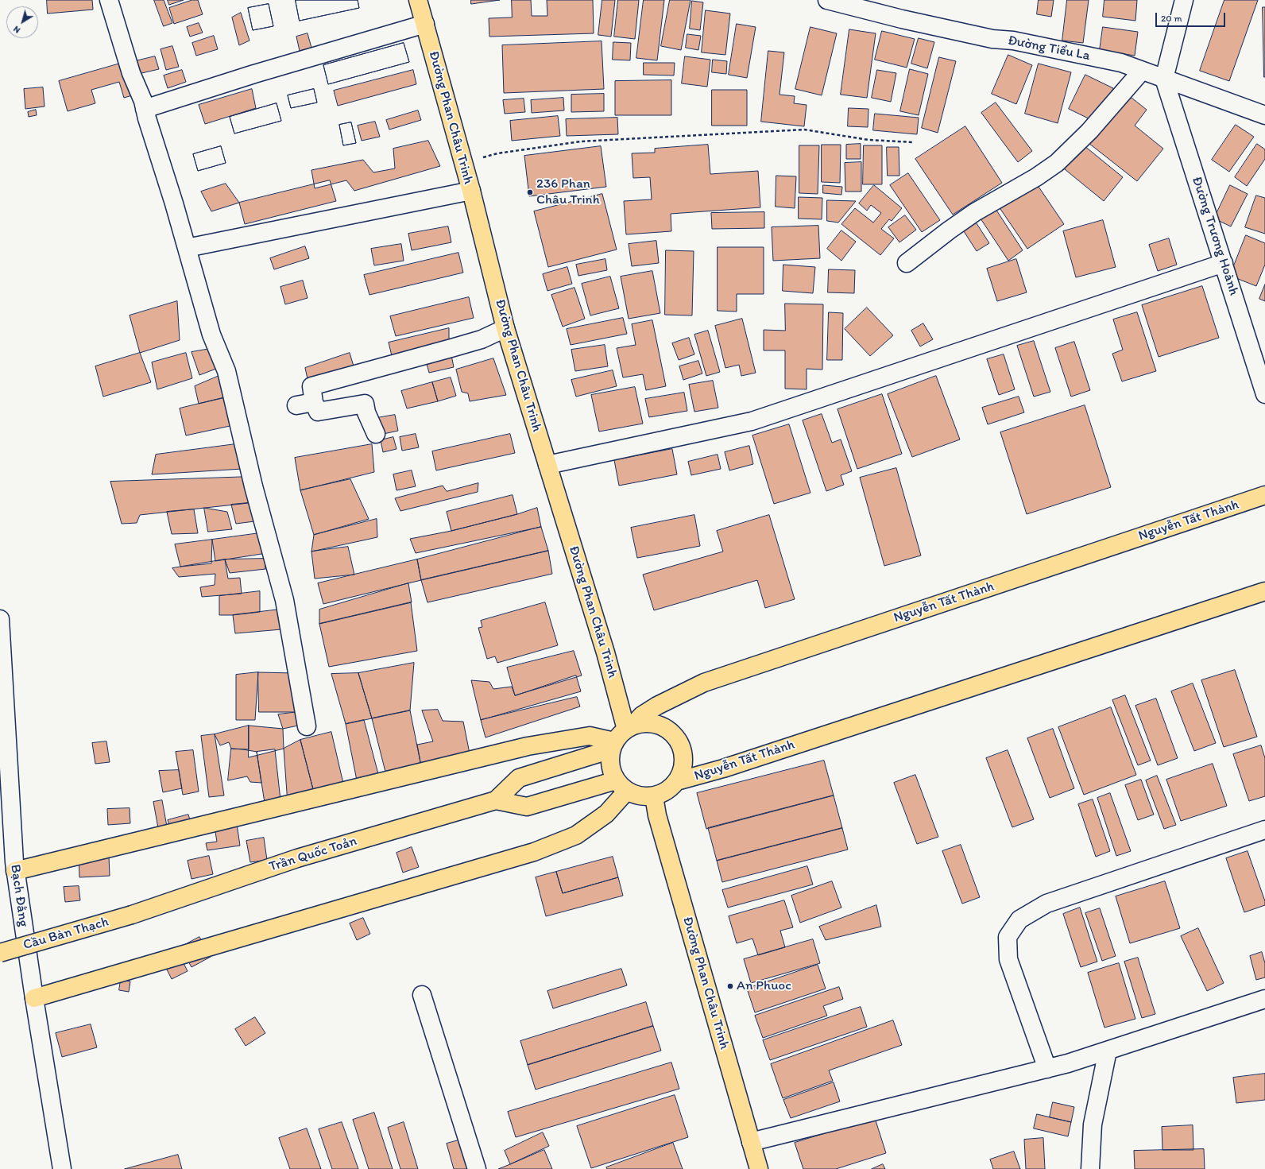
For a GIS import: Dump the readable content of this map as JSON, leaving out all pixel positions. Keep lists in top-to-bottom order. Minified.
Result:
{"streets":{"main road":["Đường Phan Châu Trinh","Nguyễn Tất Thành","Trần Quốc Toản","Cầu Bàn Thạch"],"street":["Đường Tiểu La","Đường Trương Hoành","Bạch Đằng"]},"crossings":[["Đường Tiểu La","Đường Trương Hoành"],["Đường Phan Châu Trinh","Nguyễn Tất Thành"],["Đường Phan Châu Trinh","Trần Quốc Toản"],["Nguyễn Tất Thành","Trần Quốc Toản"],["Trần Quốc Toản","Cầu Bàn Thạch"]],"places":["236 Phan Châu Trinh","An Phuoc"],"scale_bar":"20 m","north":"bottom left"}
